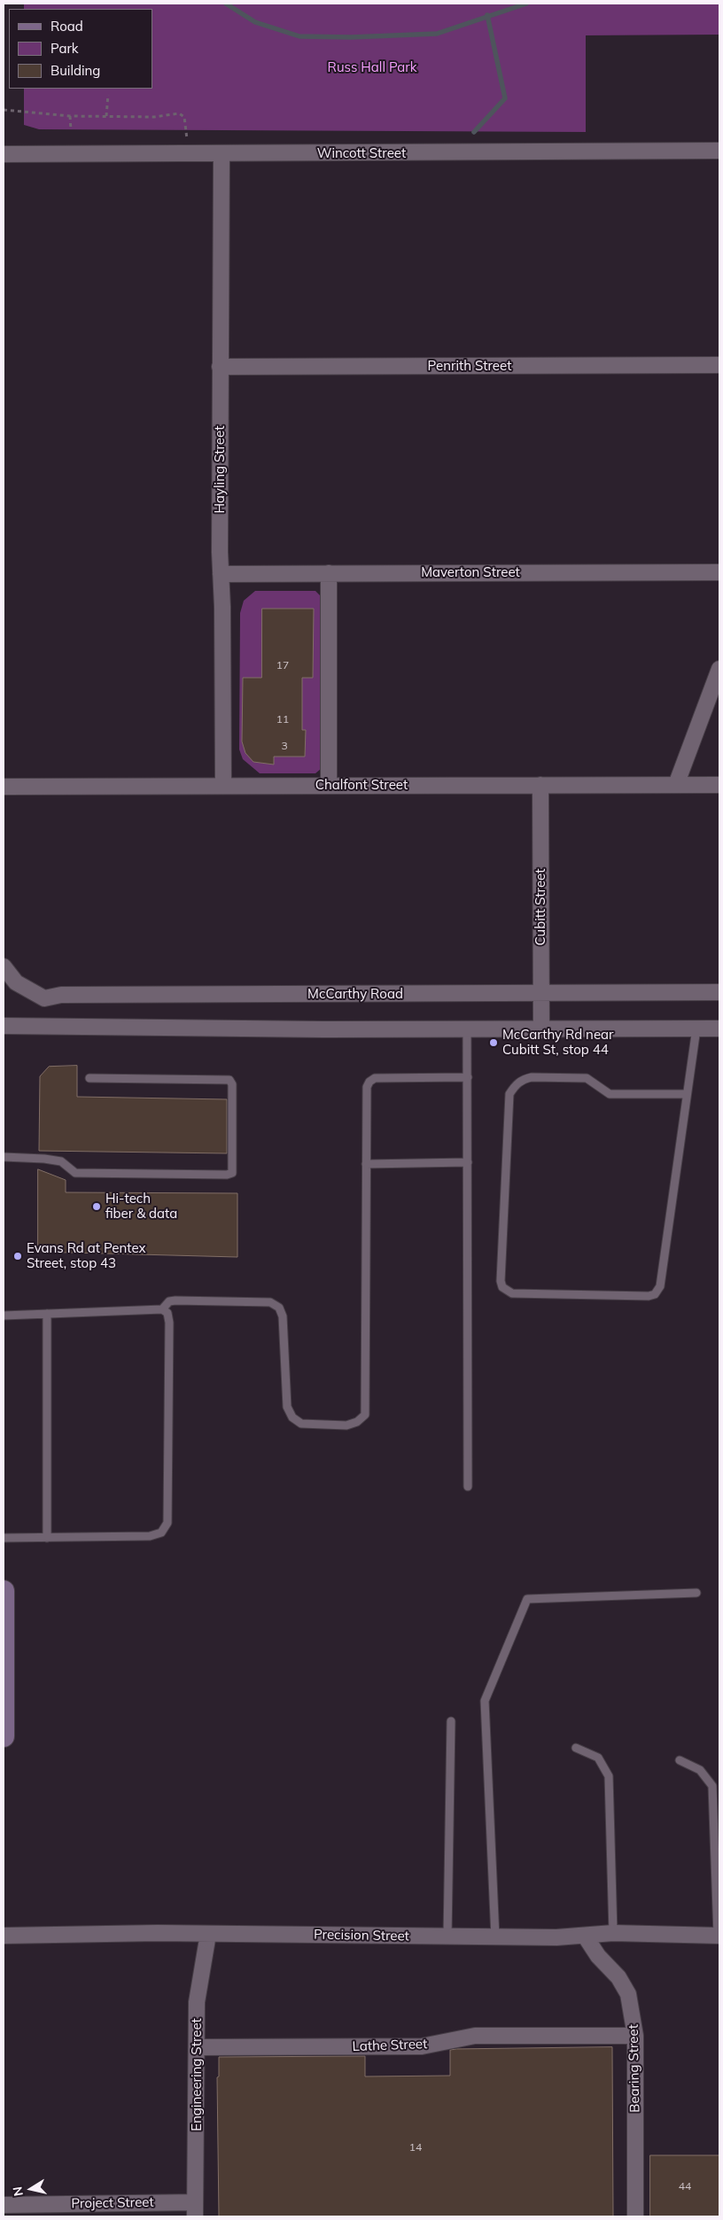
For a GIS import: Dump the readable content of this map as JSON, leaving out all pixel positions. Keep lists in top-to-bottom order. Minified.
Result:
{"streets":{"street":["Wincott Street","Penrith Street","Hayling Street","Maverton Street","Chalfont Street","Cubitt Street","McCarthy Road","Precision Street","Lathe Street","Bearing Street","Engineering Street","Project Street"]},"crossings":[["Wincott Street","Hayling Street"],["Penrith Street","Hayling Street"],["Hayling Street","Maverton Street"],["Hayling Street","Chalfont Street"],["Chalfont Street","Cubitt Street"],["Cubitt Street","McCarthy Road"],["Precision Street","Bearing Street"],["Precision Street","Engineering Street"],["Lathe Street","Bearing Street"],["Lathe Street","Engineering Street"],["Engineering Street","Project Street"]],"parks":["Russ Hall Park"],"places":["McCarthy Rd near Cubitt St, stop 44","Hi-tech fiber & data","Evans Rd at Pentex Street, stop 43"],"house_numbers":["17","11","3","14","44"],"legend":["Road","Park","Building"],"north":"left"}
